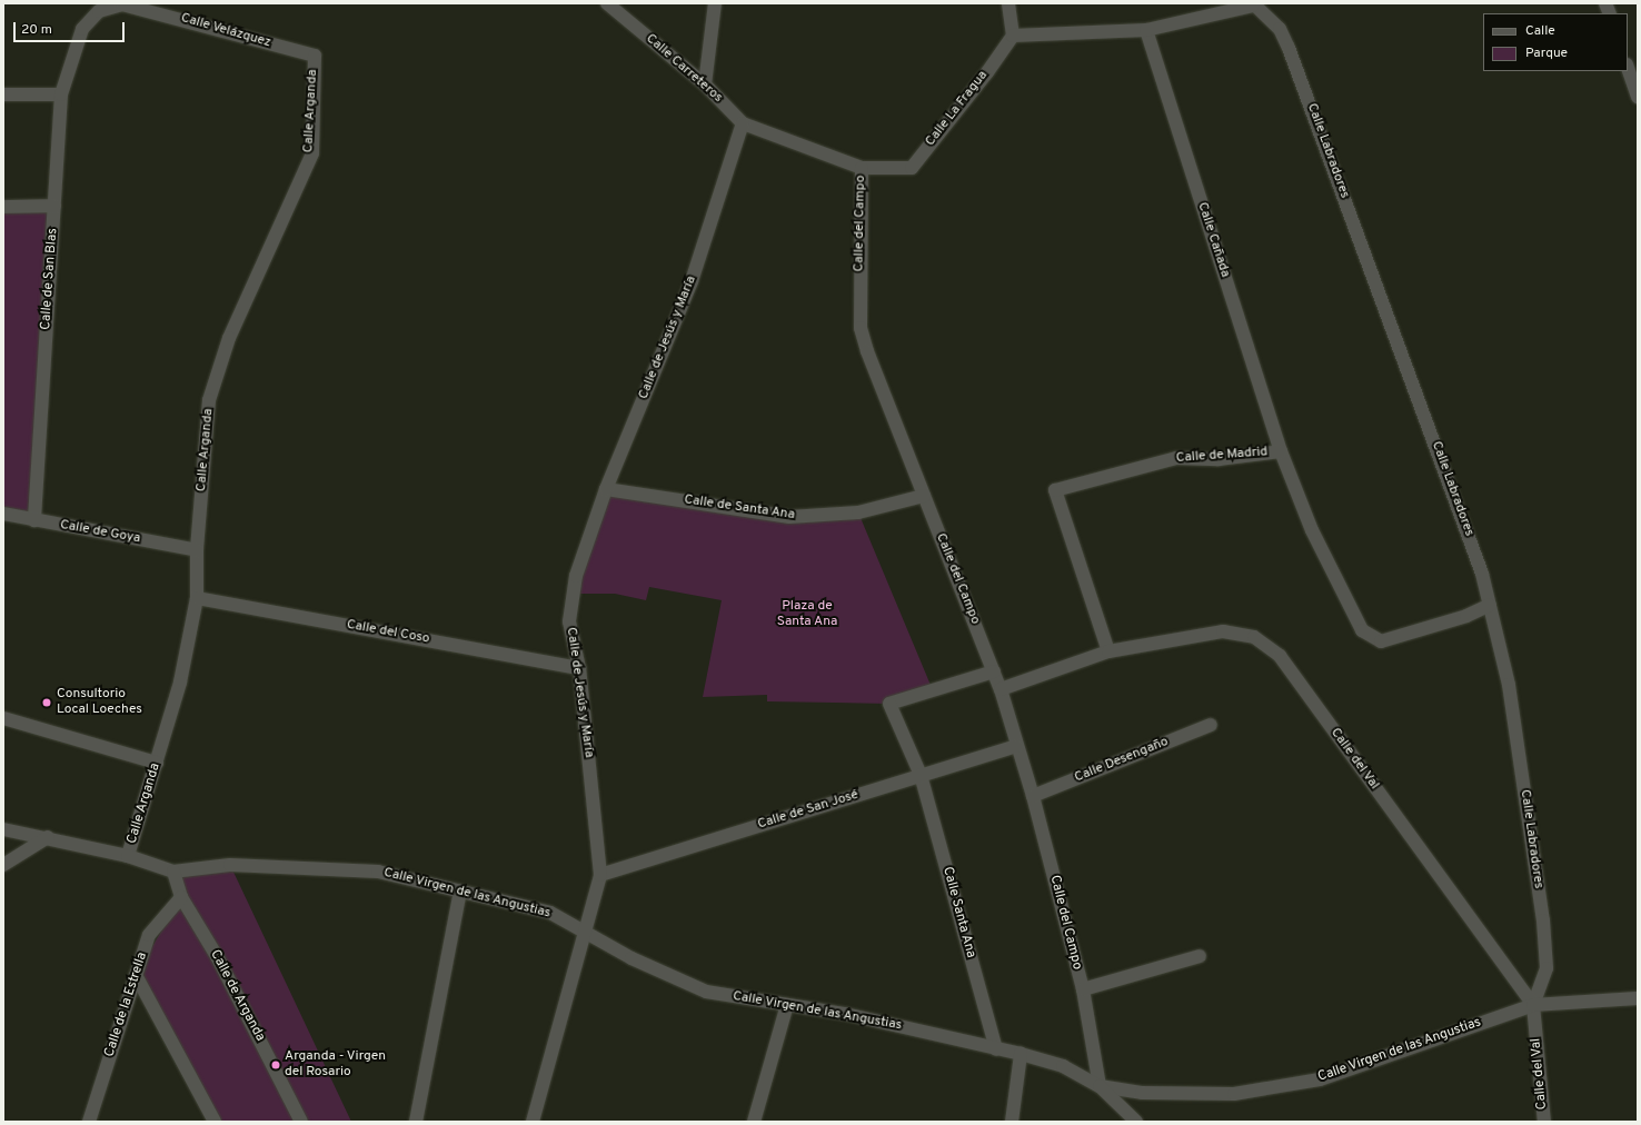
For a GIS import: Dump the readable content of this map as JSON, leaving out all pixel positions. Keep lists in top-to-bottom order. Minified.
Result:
{"streets":{"street":["Calle Velázquez","Calle Carreteros","Calle La Fragua","Calle Arganda","Calle Labradores","Calle del Campo","Calle Cañada","Calle de San Blas","Calle de Jesús y María","Calle de Madrid","Calle de Santa Ana","Calle de Goya","Calle del Coso","Calle del Val","Calle Desengaño","Calle de San José","Calle Virgen de las Angustias","Calle Santa Ana","Calle de Arganda","Calle de la Estrella"]},"crossings":[["Calle Velázquez","Calle Arganda"],["Calle Velázquez","Calle de San Blas"],["Calle Carreteros","Calle La Fragua"],["Calle Carreteros","Calle del Campo"],["Calle Carreteros","Calle de Jesús y María"],["Calle La Fragua","Calle del Campo"],["Calle Arganda","Calle de Goya"],["Calle Arganda","Calle del Coso"],["Calle Arganda","Calle Virgen de las Angustias"],["Calle Labradores","Calle de Madrid"],["Calle Labradores","Calle del Val"],["Calle Labradores","Calle Virgen de las Angustias"],["Calle del Campo","Calle de Santa Ana"],["Calle del Campo","Calle del Val"],["Calle del Campo","Calle Desengaño"],["Calle del Campo","Calle de San José"],["Calle del Campo","Calle Virgen de las Angustias"],["Calle Cañada","Calle de Madrid"],["Calle de San Blas","Calle de Goya"],["Calle de Jesús y María","Calle de Santa Ana"],["Calle de Jesús y María","Calle del Coso"],["Calle de Jesús y María","Calle de San José"],["Calle de Jesús y María","Calle Virgen de las Angustias"],["Calle de Madrid","Calle del Val"],["Calle del Val","Calle Virgen de las Angustias"],["Calle de San José","Calle Santa Ana"],["Calle Virgen de las Angustias","Calle Santa Ana"],["Calle Virgen de las Angustias","Calle de Arganda"],["Calle de Arganda","Calle de la Estrella"]],"parks":["Plaza de Santa Ana"],"places":["Consultorio Local Loeches","Arganda - Virgen del Rosario"],"legend":["Calle","Parque"],"scale_bar":"20 m"}
